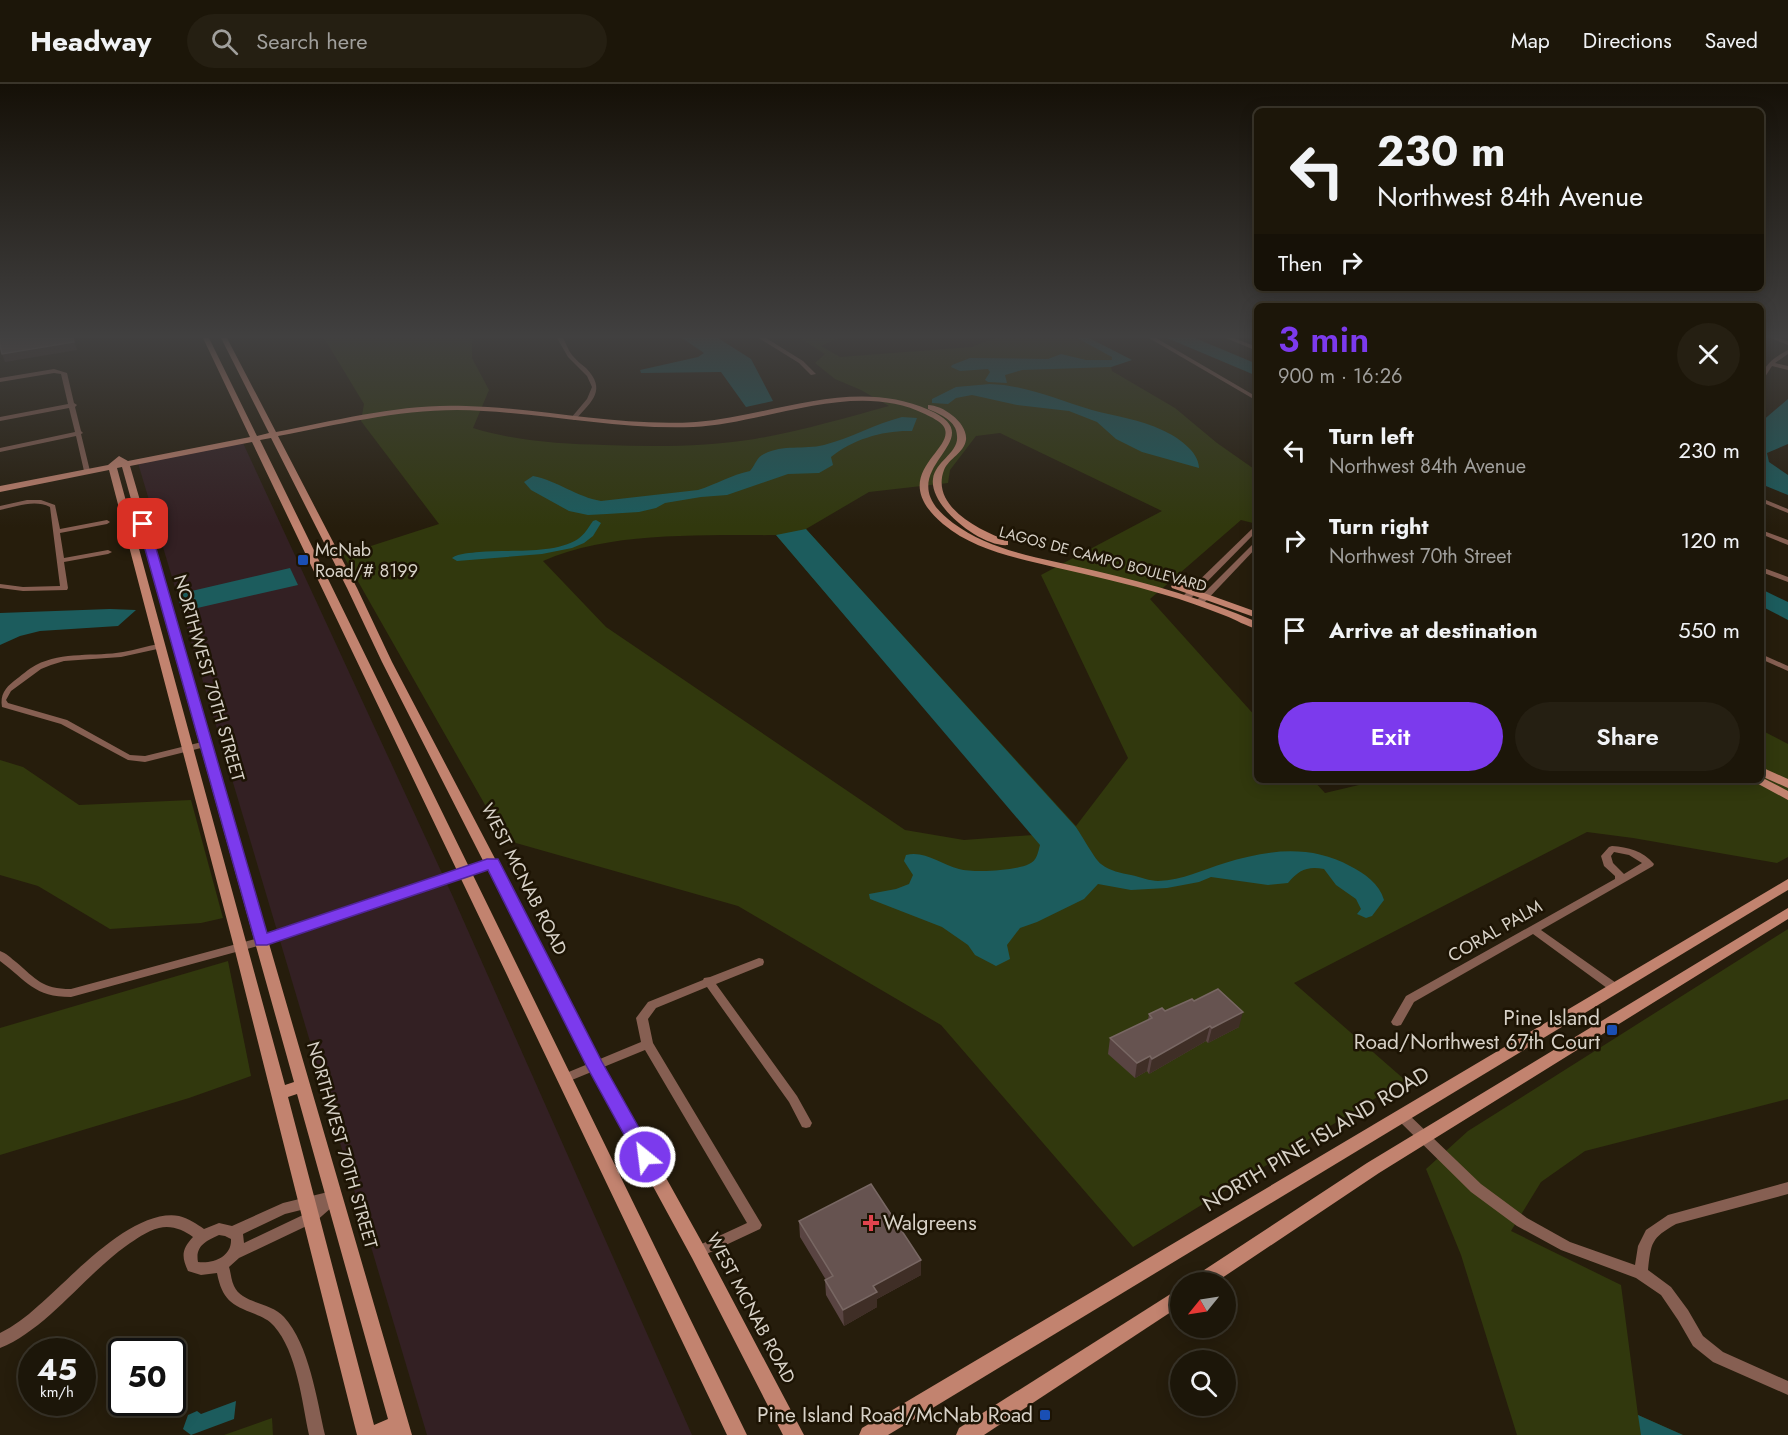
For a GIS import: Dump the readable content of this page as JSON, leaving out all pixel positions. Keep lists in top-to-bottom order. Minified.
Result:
{"streets":{"street":["LAGOS DE CAMPO BOULEVARD","NORTHWEST 70TH STREET","WEST MCNAB ROAD","CORAL PALM","NORTH PINE ISLAND ROAD"]},"crossings":[["LAGOS DE CAMPO BOULEVARD","NORTHWEST 70TH STREET"],["LAGOS DE CAMPO BOULEVARD","WEST MCNAB ROAD"]],"places":{"transit":["McNab Road/# 8199","Pine Island Road/Northwest 67th Court","Pine Island Road/McNab Road"],"health":["Walgreens"]},"north":"bottom left","page":{"header":"Headway","search":"Search here","nav":["Map","Directions","Saved"],"turn":["230 m","Northwest 84th Avenue"],"then":"Then","heading":["3 min","900 m · 16:26"],"list":[{"name":"Turn left","note":"Northwest 84th Avenue","value":"230 m"},{"name":"Turn right","note":"Northwest 70th Street","value":"120 m"},{"name":"Arrive at destination","value":"550 m"}],"buttons":["Exit","Share"],"speed":"45 km/h","limit":"50"}}
